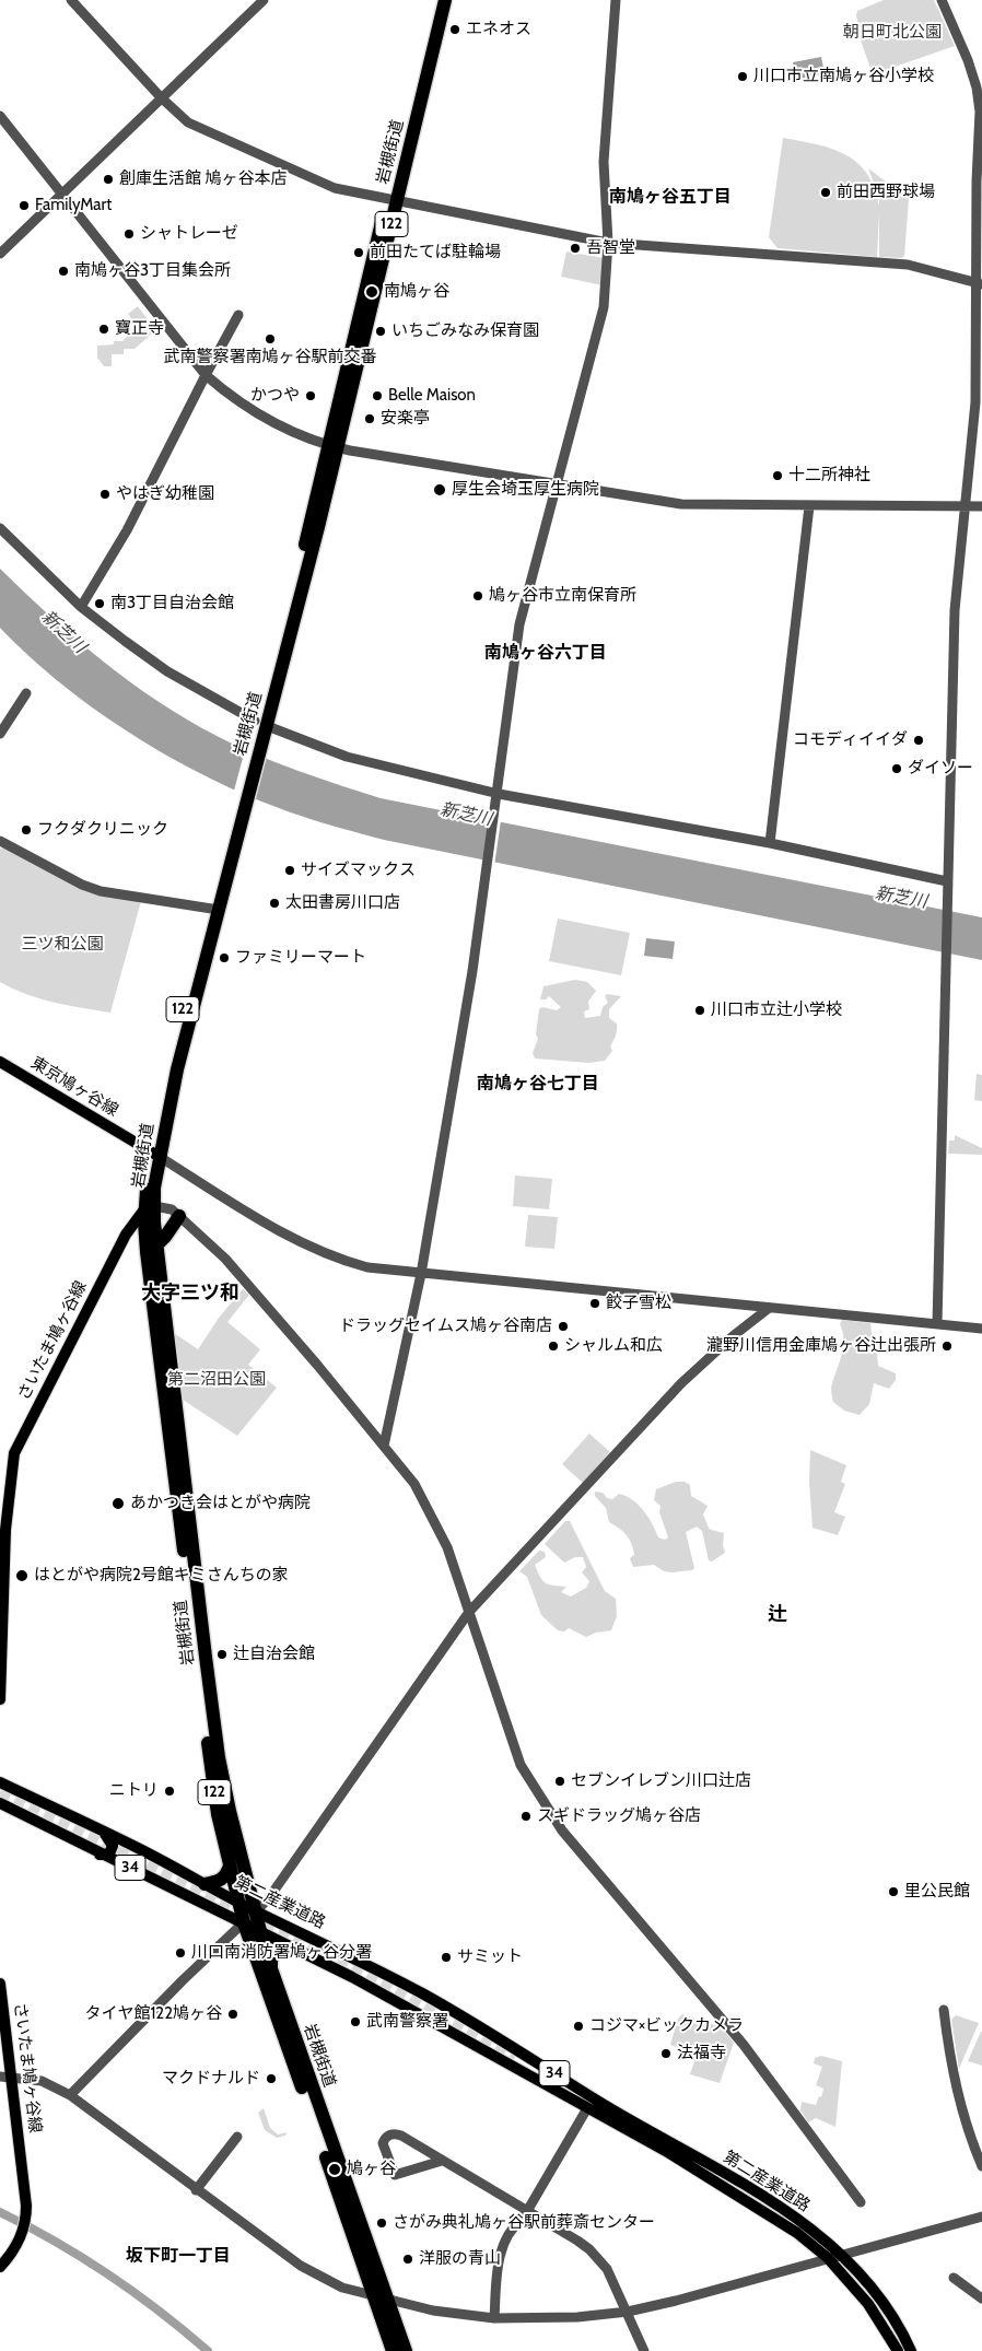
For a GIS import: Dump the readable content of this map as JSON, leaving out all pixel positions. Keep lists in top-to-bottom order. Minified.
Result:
{"streets":{"highway":["岩槻街道","122"],"main road":["東京鳩ヶ谷線","さいたま鳩ヶ谷線","34","第二産業道路"]},"crossings":[["岩槻街道","東京鳩ヶ谷線"],["岩槻街道","さいたま鳩ヶ谷線"],["岩槻街道","第二産業道路"]],"districts":["南鳩ヶ谷五丁目","南鳩ヶ谷六丁目","南鳩ヶ谷七丁目","大字三ツ和","辻","坂下町一丁目"],"water":["新芝川"],"parks":["朝日町北公園","三ツ和公園","第二沼田公園"],"places":["エネオス","川口市立南鳩ヶ谷小学校","創庫生活館 鳩ヶ谷本店","前田西野球場","FamilyMart","シャトレーゼ","吾智堂","前田たてば駐輪場","南鳩ヶ谷3丁目集会所","南鳩ヶ谷","寶正寺","いちごみなみ保育園","武南警察署南鳩ヶ谷駅前交番","かつや","Belle Maison","安楽亭","十二所神社","厚生会埼玉厚生病院","やはぎ幼稚園","鳩ヶ谷市立南保育所","南3丁目自治会館","コモディイイダ","ダイソー","フクダクリニック","サイズマックス","太田書房川口店","ファミリーマート","川口市立辻小学校","餃子雪松","ドラッグセイムス鳩ヶ谷南店","シャルム和広","瀧野川信用金庫鳩ヶ谷辻出張所","あかつき会はとがや病院","はとがや病院2号館キミさんちの家","辻自治会館","セブンイレブン川口辻店","ニトリ","スギドラッグ鳩ヶ谷店","里公民館","川口南消防署鳩ヶ谷分署","サミット","タイヤ館122鳩ヶ谷","武南警察署","コジマ×ビックカメラ","法福寺","マクドナルド","鳩ヶ谷","さがみ典礼鳩ヶ谷駅前葬斎センター","洋服の青山"]}
